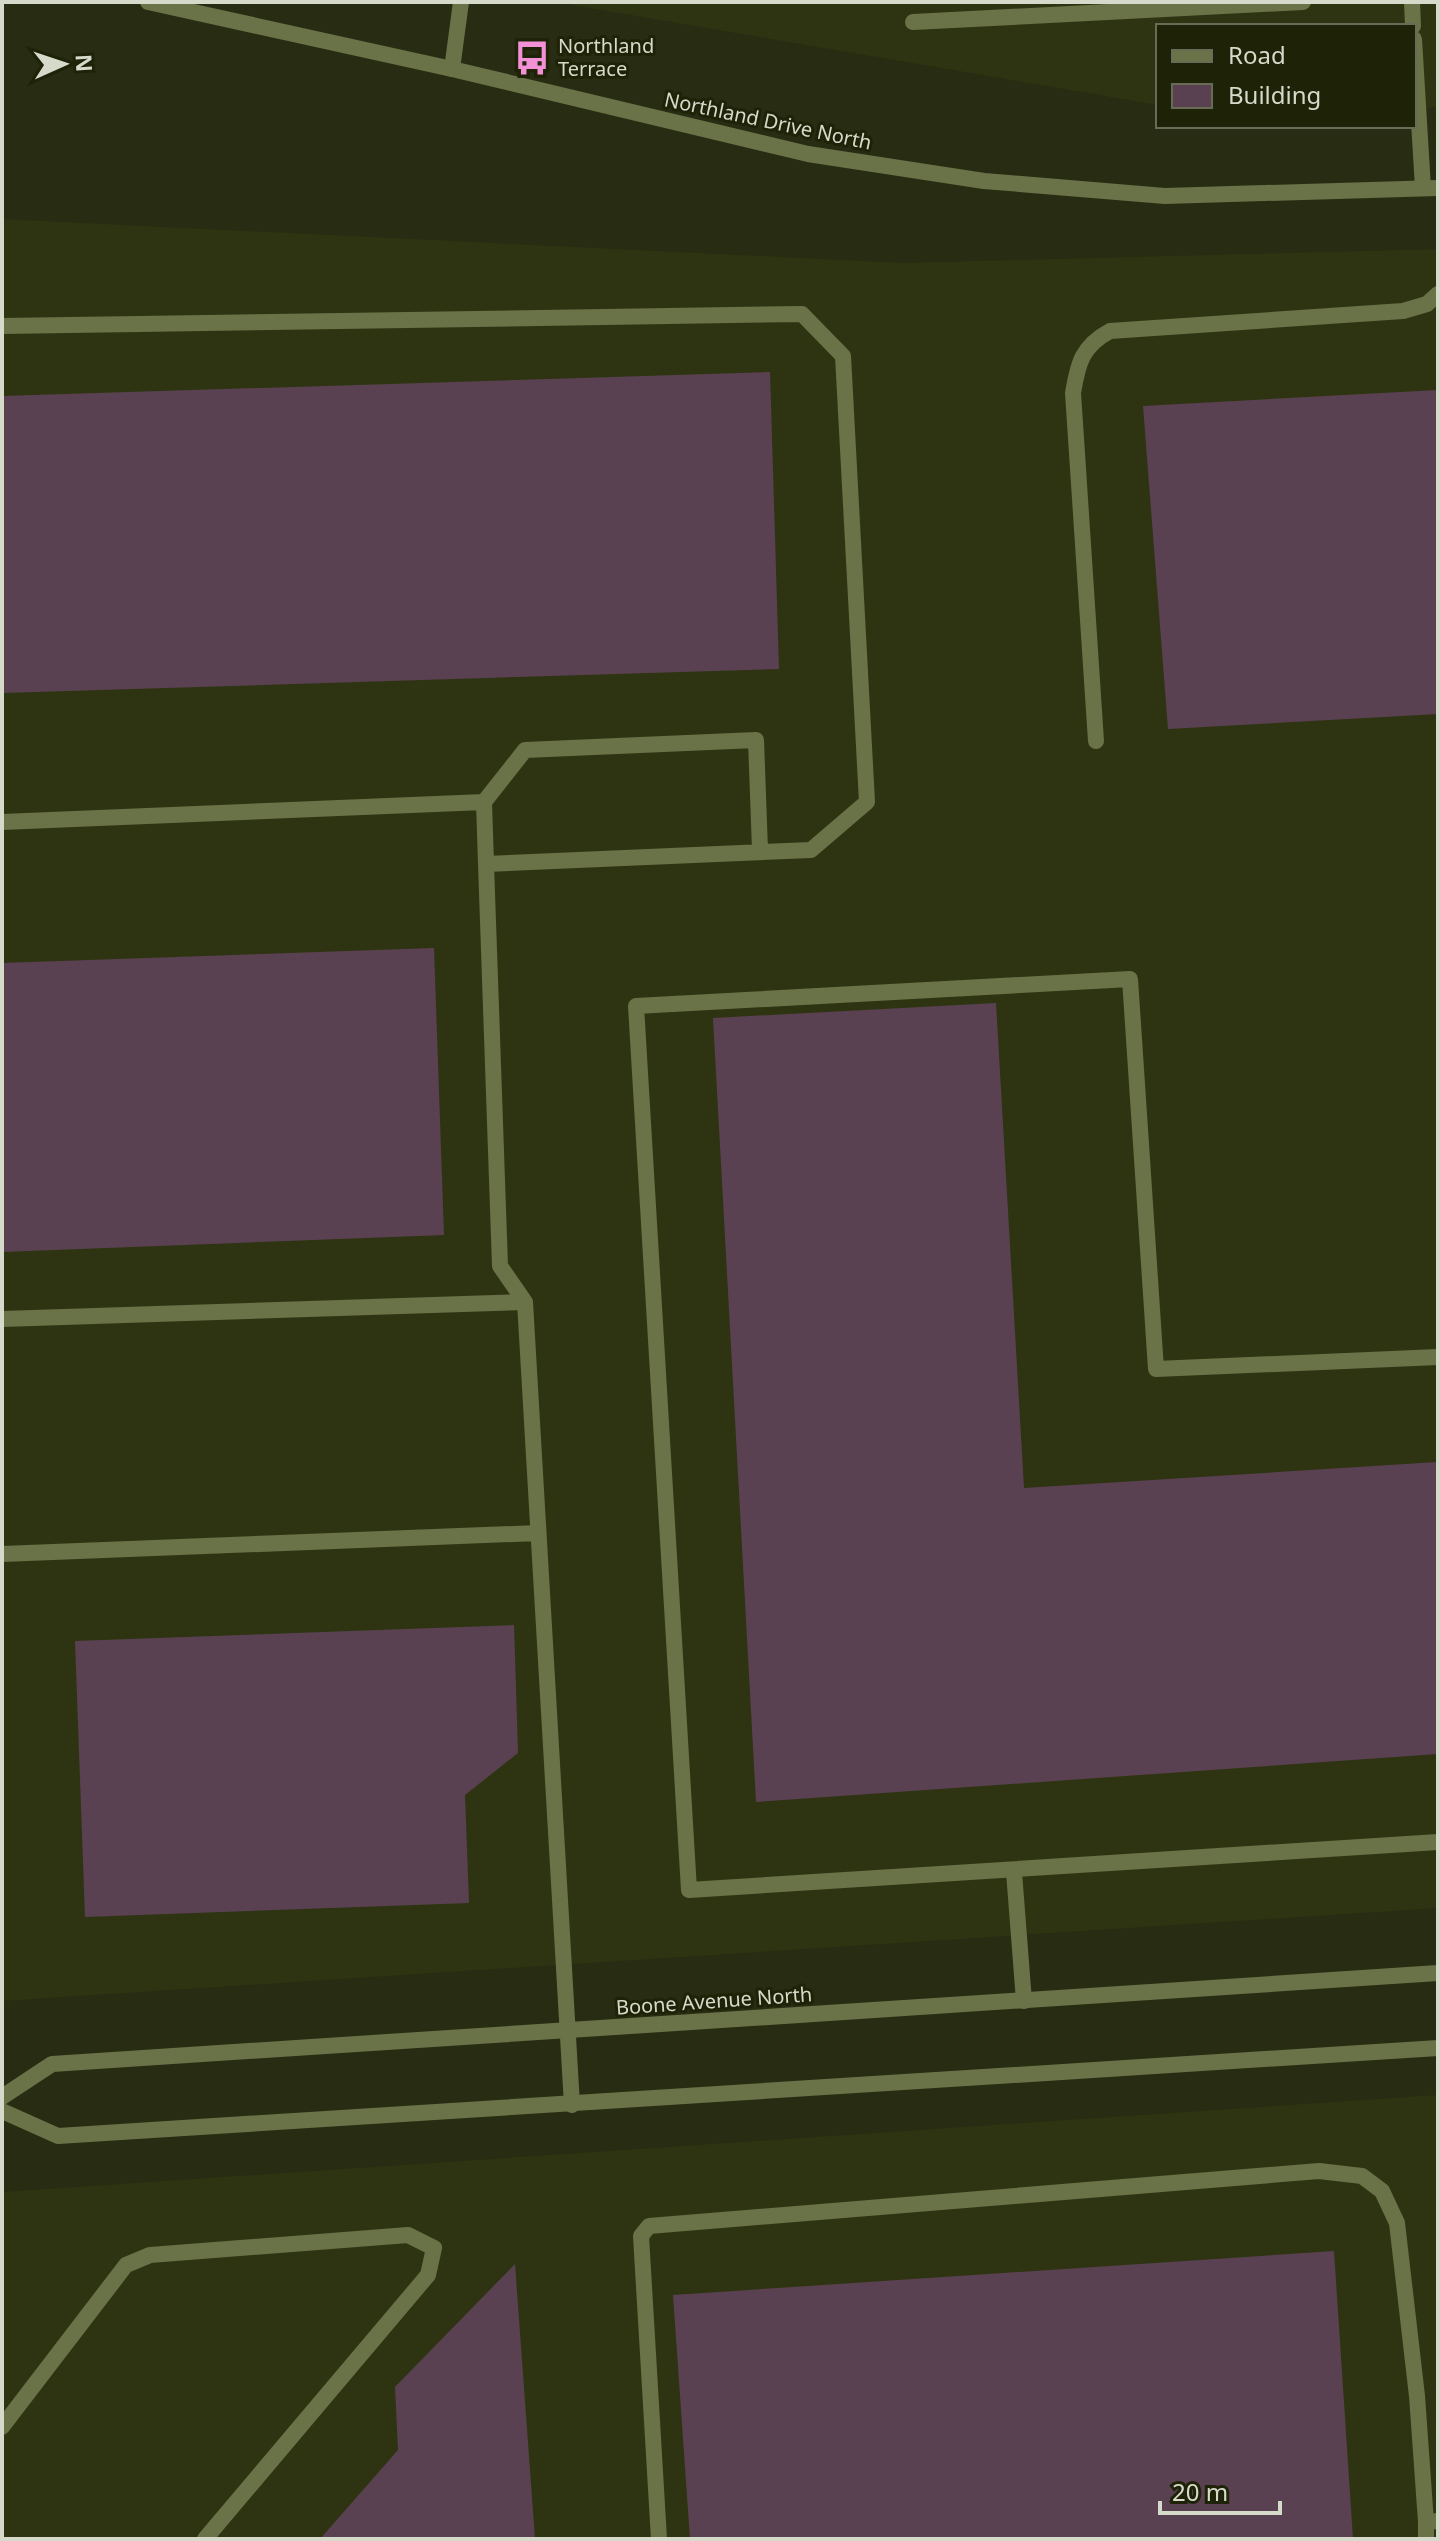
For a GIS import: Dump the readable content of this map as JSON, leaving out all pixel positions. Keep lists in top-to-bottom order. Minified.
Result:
{"streets":{"street":["Northland Drive North","Boone Avenue North"]},"places":{"bus stop":["Northland Terrace"]},"legend":["Road","Building"],"scale_bar":"20 m","north":"right"}
